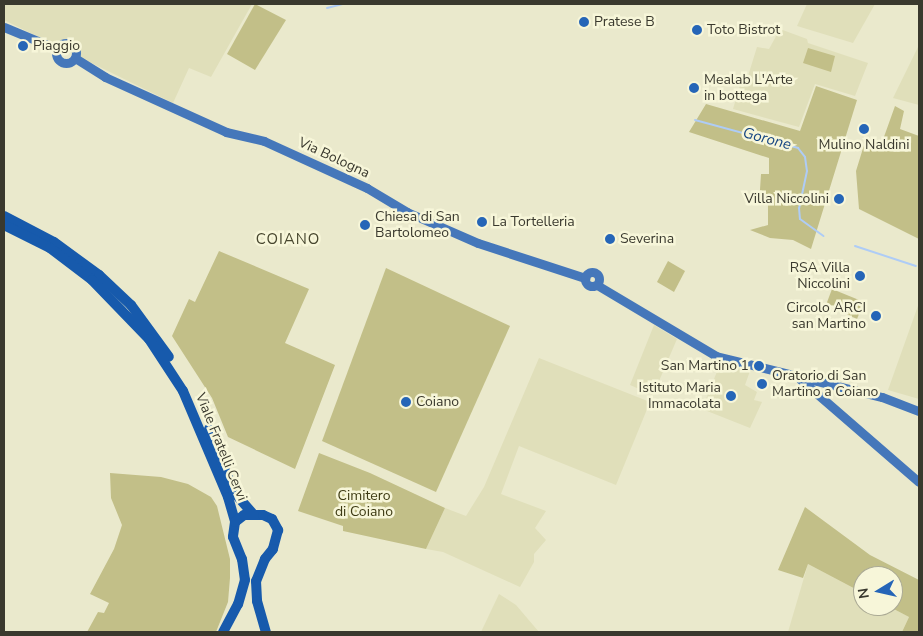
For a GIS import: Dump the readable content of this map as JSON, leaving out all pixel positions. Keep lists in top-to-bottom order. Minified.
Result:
{"streets":{"main road":["Viale Fratelli Cervi"],"street":["Via Bologna"]},"districts":["COIANO"],"water":["Gorone"],"parks":["Cimitero di Coiano"],"places":["Pratese B","Toto Bistrot","Piaggio","Mealab L'Arte in bottega","Mulino Naldini","Villa Niccolini","La Tortelleria","Chiesa di San Bartolomeo","Severina","RSA Villa Niccolini","Circolo ARCI san Martino","San Martino 1","Oratorio di San Martino a Coiano","Istituto Maria Immacolata","Coiano"],"north":"left"}
